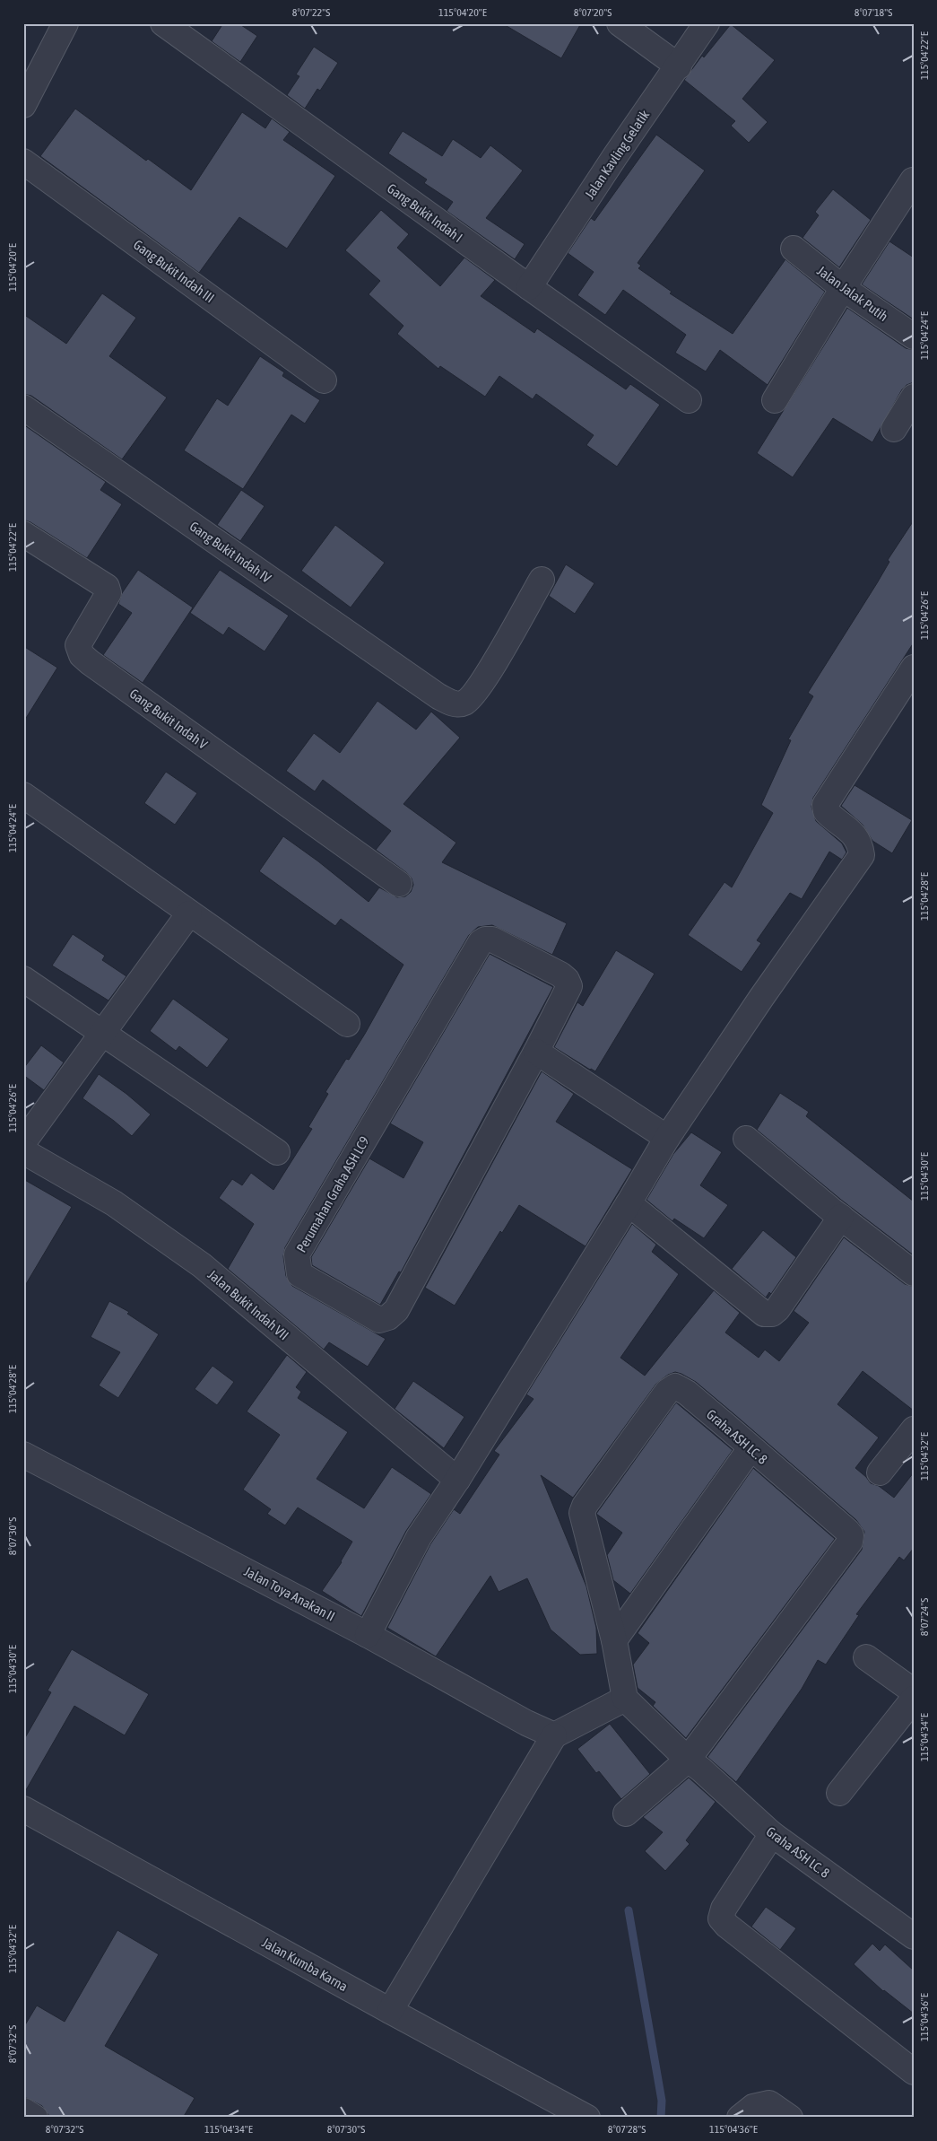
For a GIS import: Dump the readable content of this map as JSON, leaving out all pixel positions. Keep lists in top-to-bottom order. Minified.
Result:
{"streets":{"street":["Jalan Kavling Gelatik","Gang Bukit Indah I","Gang Bukit Indah III","Jalan Jalak Putih","Gang Bukit Indah IV","Gang Bukit Indah V","Perumahan Graha ASH LC9","Jalan Bukit Indah VII","Graha ASH LC. 8","Jalan Toya Anakan II","Jalan Kumba Karna"]},"crossings":[["Jalan Kavling Gelatik","Gang Bukit Indah I"]],"coordinates":["8°07'22\"S","115°04'20\"E","8°07'20\"S","8°07'18\"S","115°04'22\"E","115°04'24\"E","115°04'26\"E","115°04'28\"E","115°04'30\"E","115°04'32\"E","8°07'30\"S","8°07'24\"S","115°04'34\"E","115°04'36\"E","8°07'32\"S","8°07'28\"S"]}
